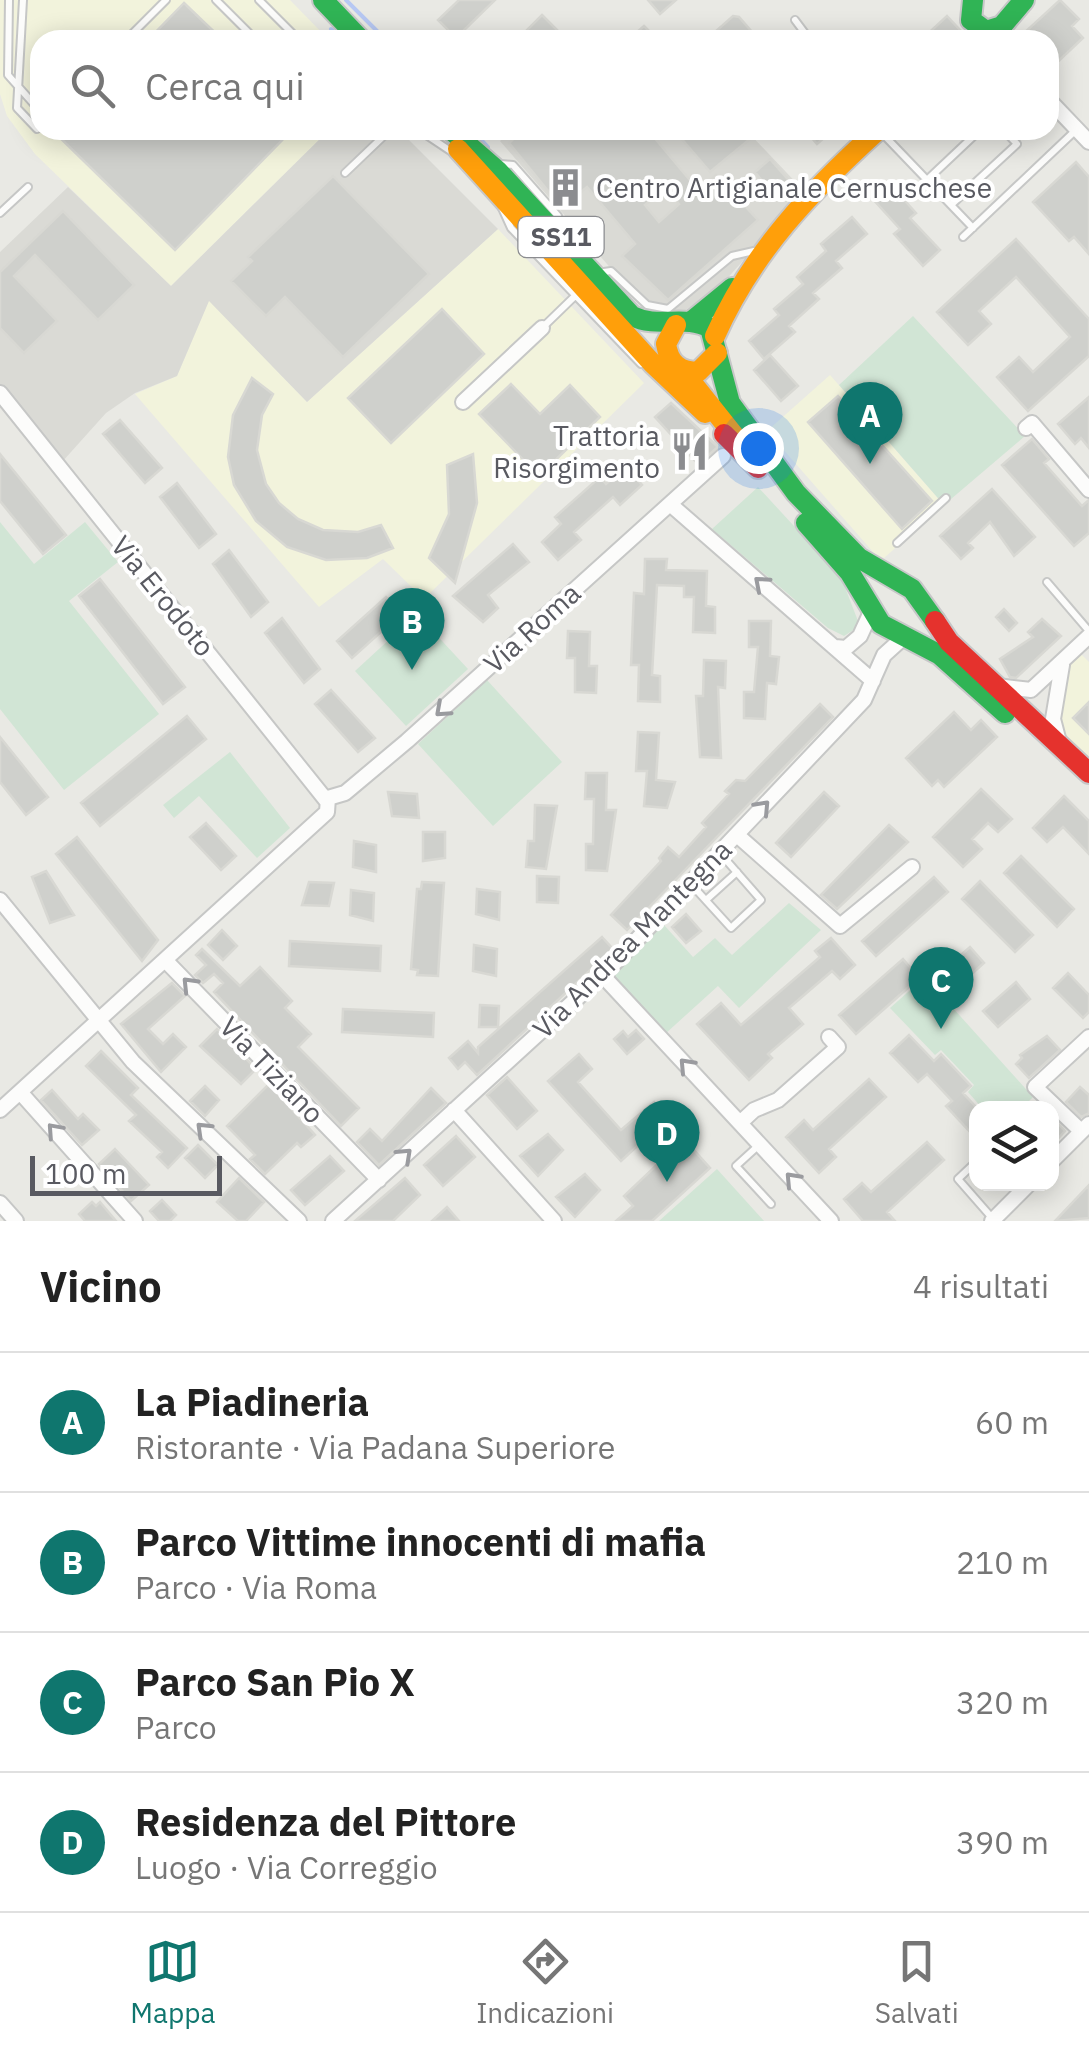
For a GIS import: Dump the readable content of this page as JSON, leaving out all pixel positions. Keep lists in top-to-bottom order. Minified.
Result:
{"streets":{"main road":["SS11"],"street":["Via Erodoto","Via Roma","Via Andrea Mantegna","Via Tiziano"]},"crossings":[["SS11","Via Andrea Mantegna"],["Via Erodoto","Via Roma"],["Via Roma","Via Tiziano"],["Via Andrea Mantegna","Via Tiziano"]],"one_way":["Via Roma","Via Andrea Mantegna"],"places":{"building":["Centro Artigianale Cernuschese"],"restaurant":["Trattoria Risorgimento"]},"scale_bar":"100 m","page":{"search":"Cerca qui","pins":["A","B","C","D"],"scale":"100 m","heading":["Vicino","4 risultati"],"list":[{"mark":"A","name":"La Piadineria","note":"Ristorante · Via Padana Superiore","value":"60 m"},{"mark":"B","name":"Parco Vittime innocenti di mafia","note":"Parco · Via Roma","value":"210 m"},{"mark":"C","name":"Parco San Pio X","note":"Parco","value":"320 m"},{"mark":"D","name":"Residenza del Pittore","note":"Luogo · Via Correggio","value":"390 m"}],"nav":["Mappa","Indicazioni","Salvati"]}}
